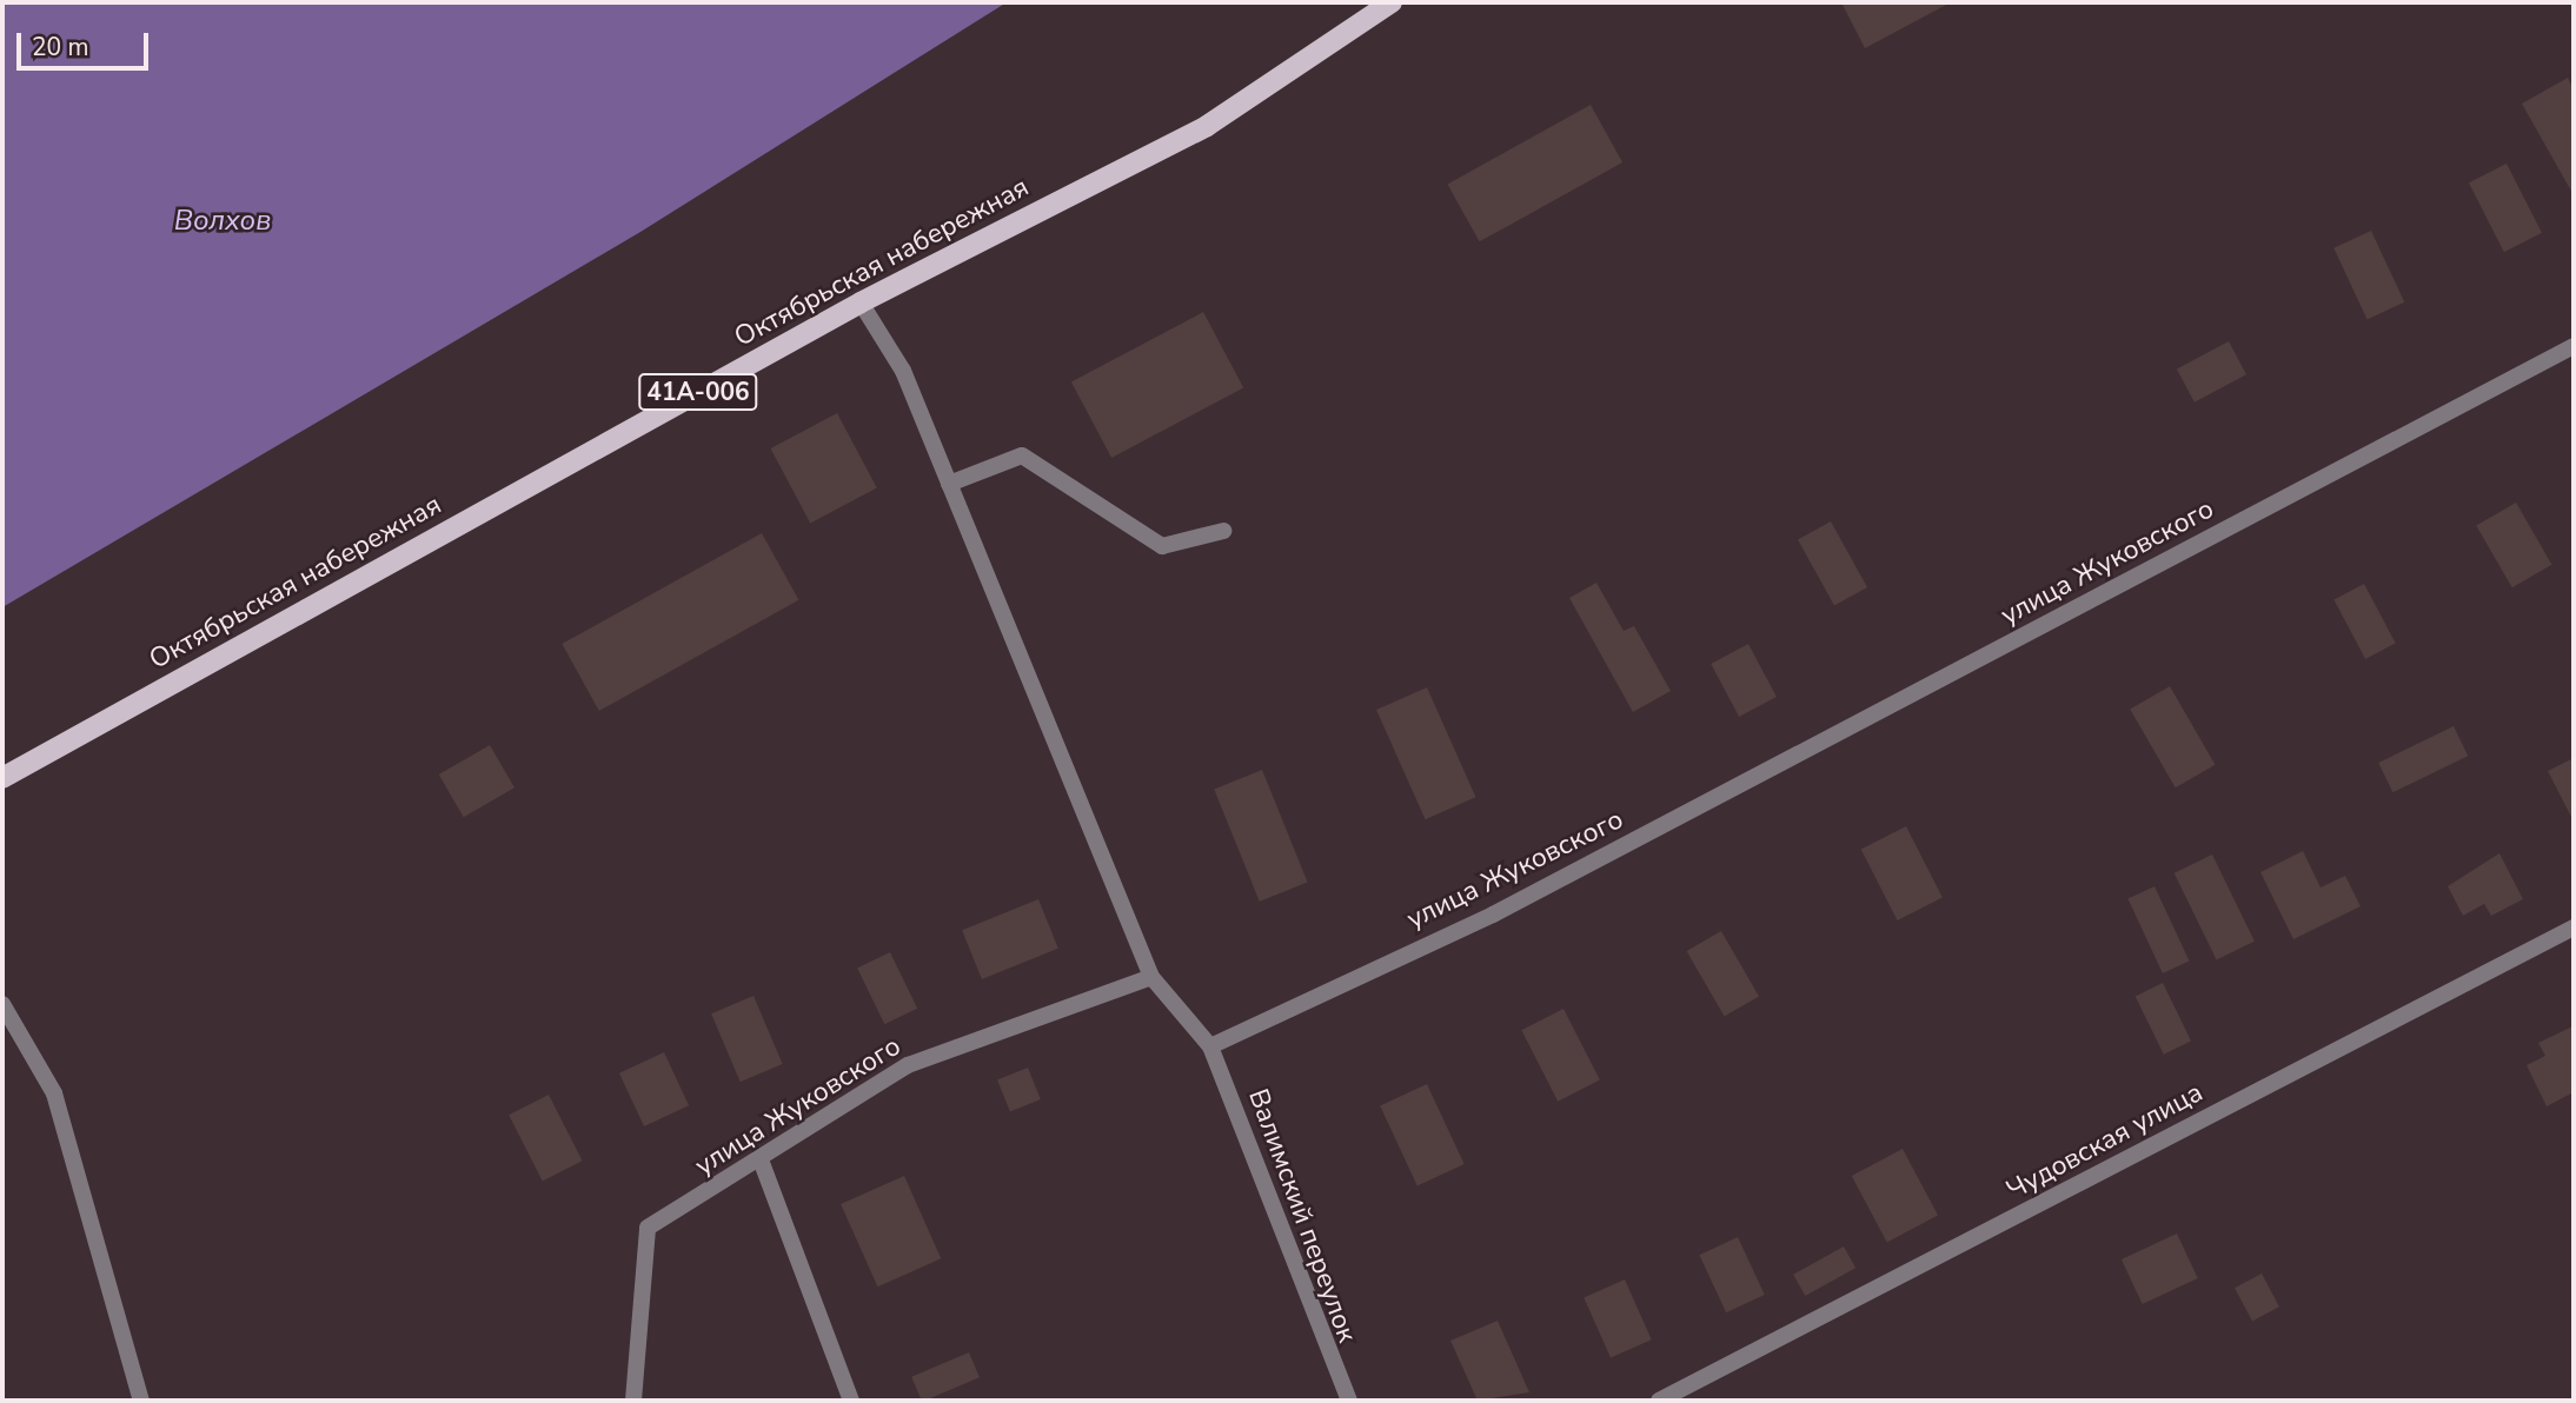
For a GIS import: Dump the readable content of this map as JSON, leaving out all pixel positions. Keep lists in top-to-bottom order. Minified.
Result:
{"streets":{"main road":["Октябрьская набережная","41А-006"],"street":["улица Жуковского","Чудовская улица","Валимский переулок"]},"crossings":[["улица Жуковского","Валимский переулок"]],"water":["Волхов"],"scale_bar":"20 m"}
